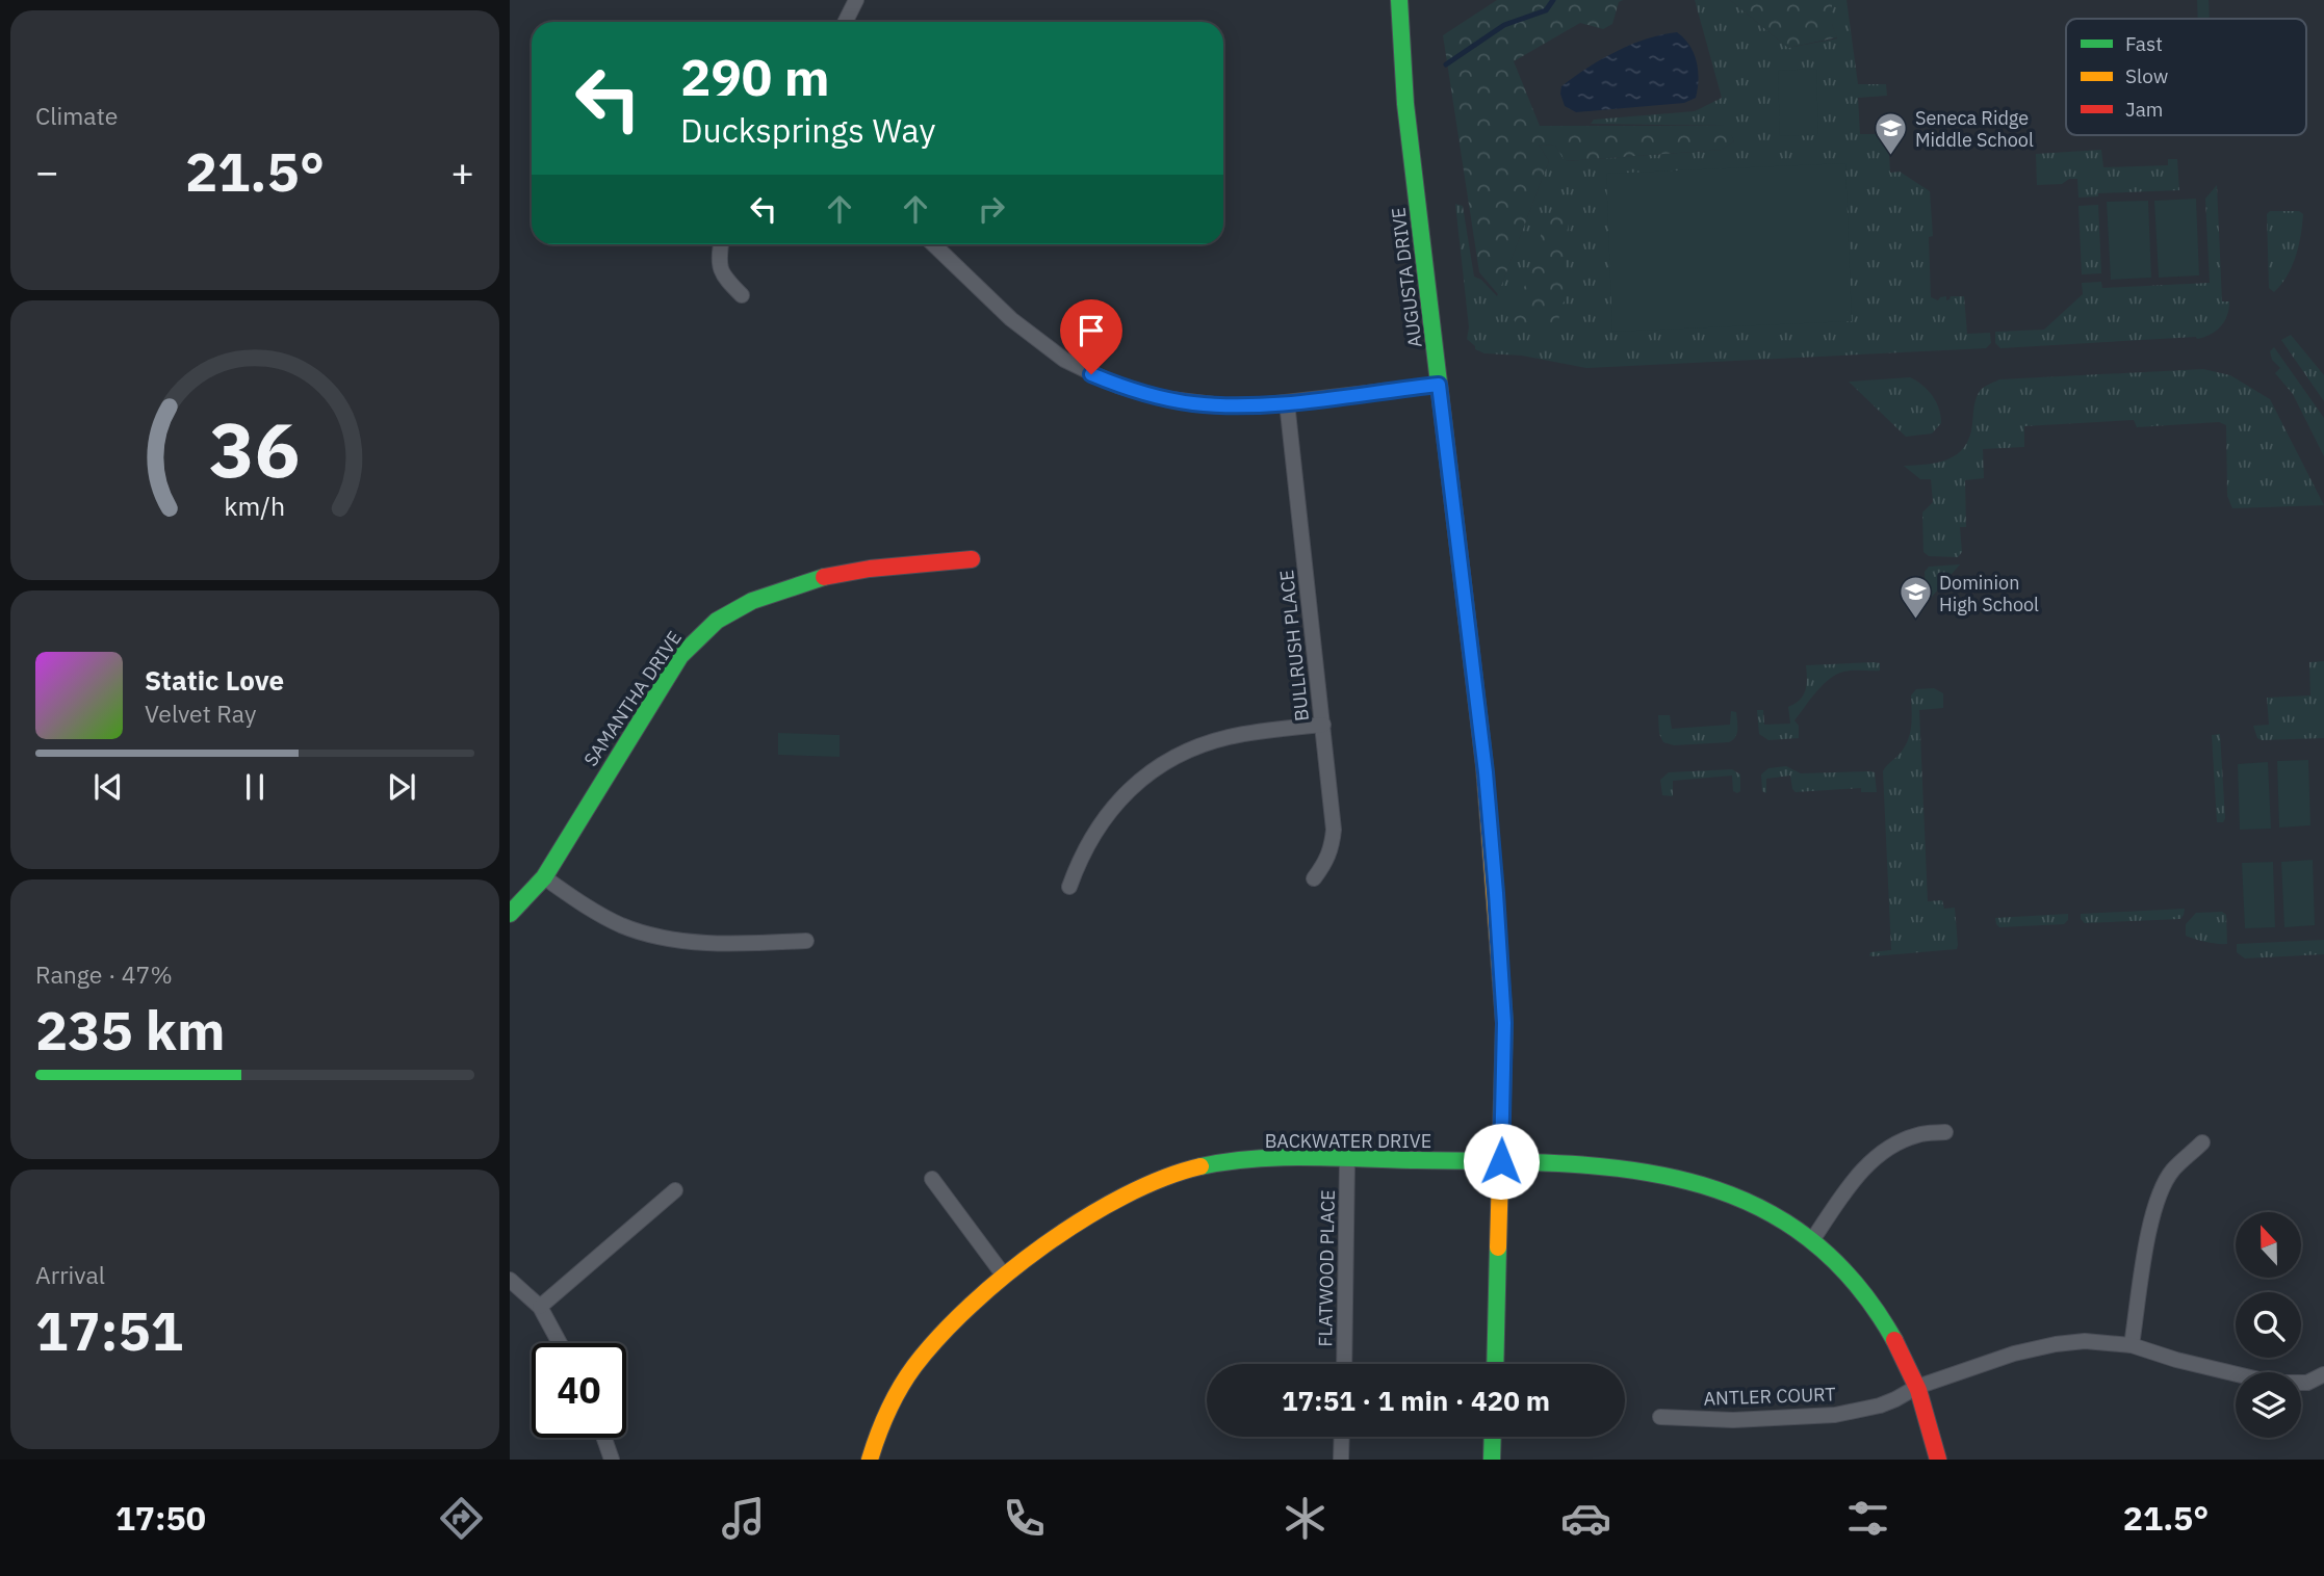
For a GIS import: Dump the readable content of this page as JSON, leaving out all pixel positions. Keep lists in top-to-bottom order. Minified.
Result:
{"streets":{"street":["AUGUSTA DRIVE","BULLRUSH PLACE","SAMANTHA DRIVE","BACKWATER DRIVE","FLATWOOD PLACE","ANTLER COURT"]},"crossings":[["AUGUSTA DRIVE","BACKWATER DRIVE"],["BACKWATER DRIVE","FLATWOOD PLACE"],["BACKWATER DRIVE","ANTLER COURT"]],"places":{"school or university":["Seneca Ridge Middle School","Dominion High School"]},"legend":["Fast","Slow","Jam"],"north":"top","page":{"tile":["Climate",["Range · 47%","235 km"],["Arrival","17:51"]],"turn":["290 m","Ducksprings Way"],"heat":["−","21.5°","+"],"song":["Static Love","Velvet Ray"],"limit":"40","trip":"17:51 · 1 min · 420 m","tabs":["17:50","21.5°"],"gauge":["36","km/h"]}}
